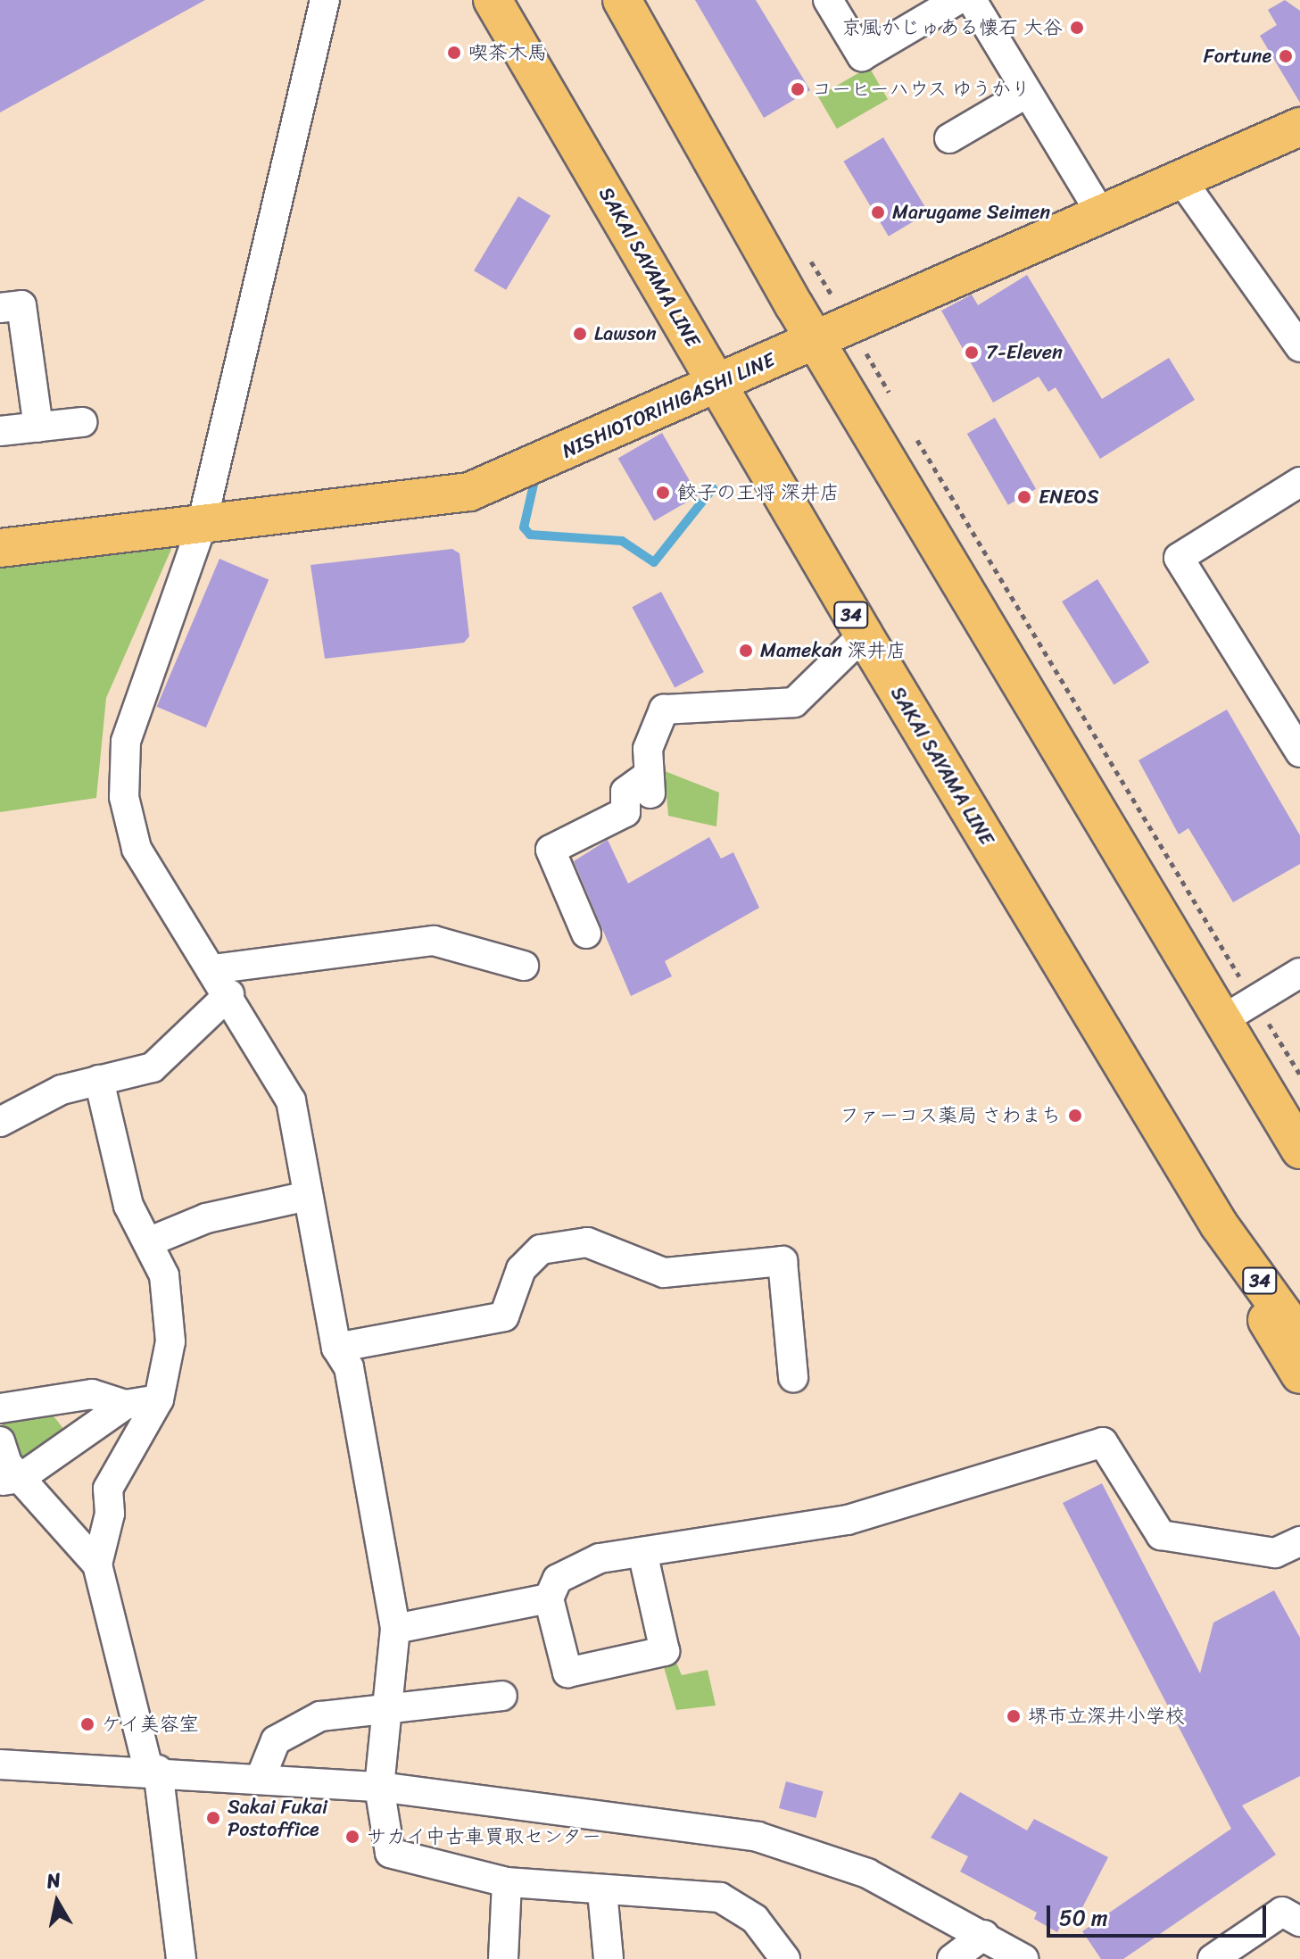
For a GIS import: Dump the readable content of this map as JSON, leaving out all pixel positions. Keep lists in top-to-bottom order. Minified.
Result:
{"streets":{"main road":["SAKAI SAYAMA LINE","NISHIOTORIHIGASHI LINE","34"]},"crossings":[["SAKAI SAYAMA LINE","NISHIOTORIHIGASHI LINE"]],"places":["京風かじゅある懐石 大谷","喫茶木馬","Fortune","コーヒーハウス ゆうかり","Marugame Seimen","Lawson","7-Eleven","餃子の王将 深井店","ENEOS","Mamekan 深井店","ファーコス薬局 さわまち","堺市立深井小学校","ケイ美容室","Sakai Fukai Postoffice","サカイ中古車買取センター"],"scale_bar":"50 m","north":"top"}
